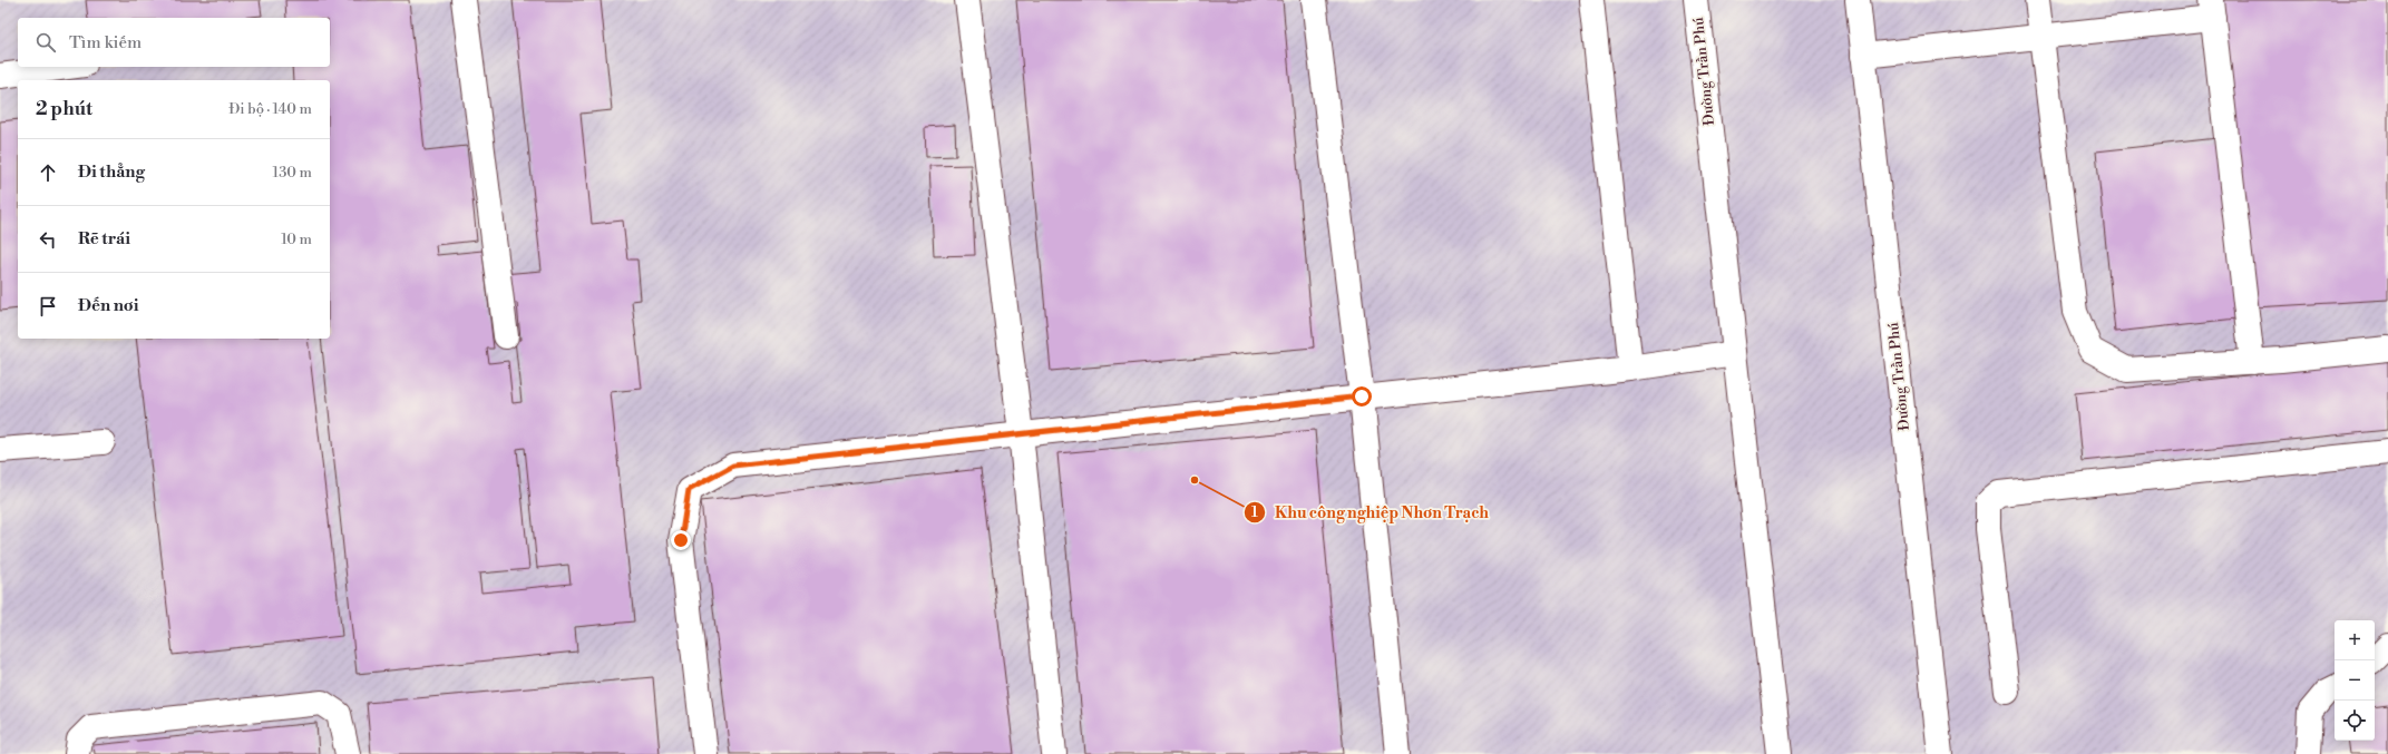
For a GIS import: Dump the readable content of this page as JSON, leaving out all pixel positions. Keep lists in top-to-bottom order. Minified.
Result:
{"streets":{"main road":["Đường Trần Phú"]},"places":["Khu công nghiệp Nhơn Trạch"],"page":{"search":"Tìm kiếm","heading":["2 phút","Đi bộ · 140 m"],"list":[["Đi thẳng","130 m"],["Rẽ trái","10 m"],"Đến nơi"],"map_buttons":["+","−"]}}
